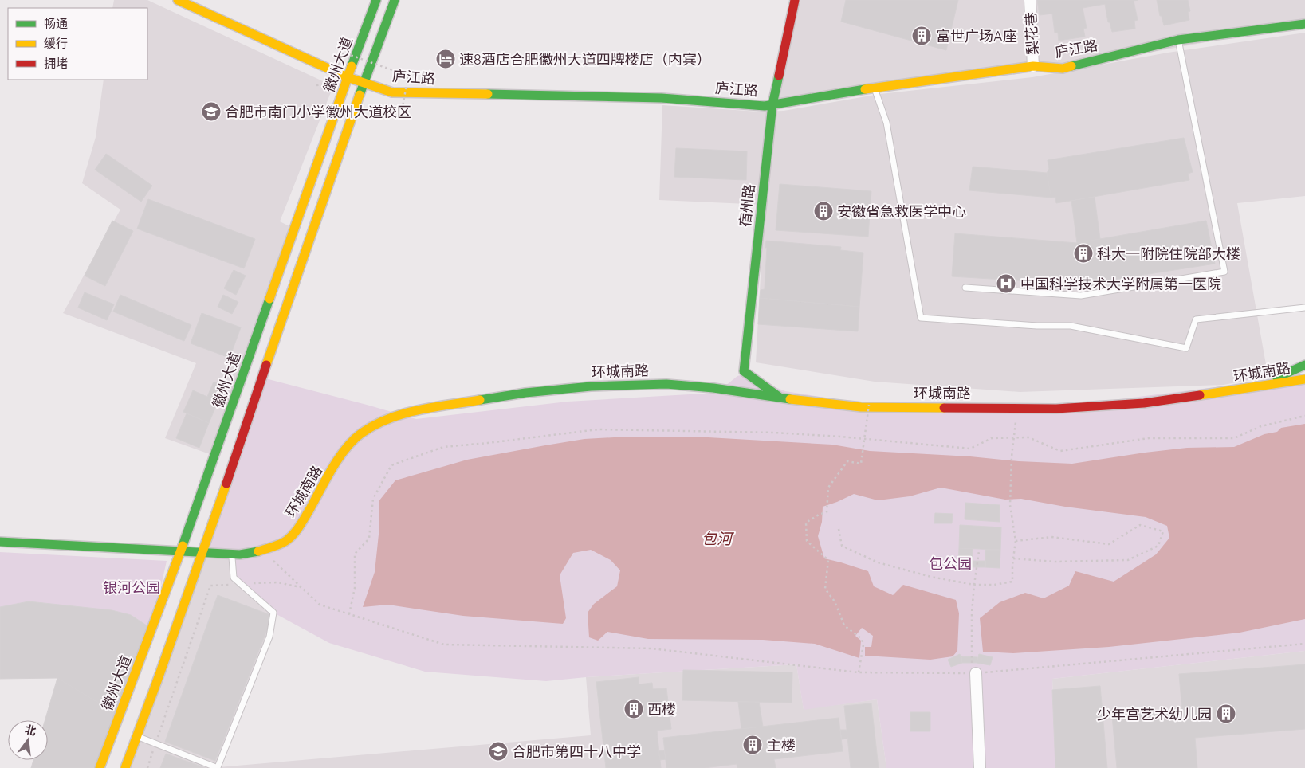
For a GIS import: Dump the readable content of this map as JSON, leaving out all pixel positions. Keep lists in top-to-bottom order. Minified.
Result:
{"streets":{"street":["梨花巷","庐江路","徽州大道","宿州路","环城南路"]},"crossings":[["梨花巷","庐江路"],["庐江路","徽州大道"],["庐江路","宿州路"],["徽州大道","环城南路"],["宿州路","环城南路"]],"water":["包河"],"parks":["包公园","银河公园"],"places":{"building":["富世广场A座","安徽省急救医学中心","科大一附院住院部大楼","西楼","少年宫艺术幼儿园","主楼"],"hotel":["速8酒店合肥徽州大道四牌楼店（内宾）"],"school or university":["合肥市南门小学徽州大道校区","合肥市第四十八中学"],"hospital":["中国科学技术大学附属第一医院"]},"legend":["畅通","缓行","拥堵"],"north":"top"}
